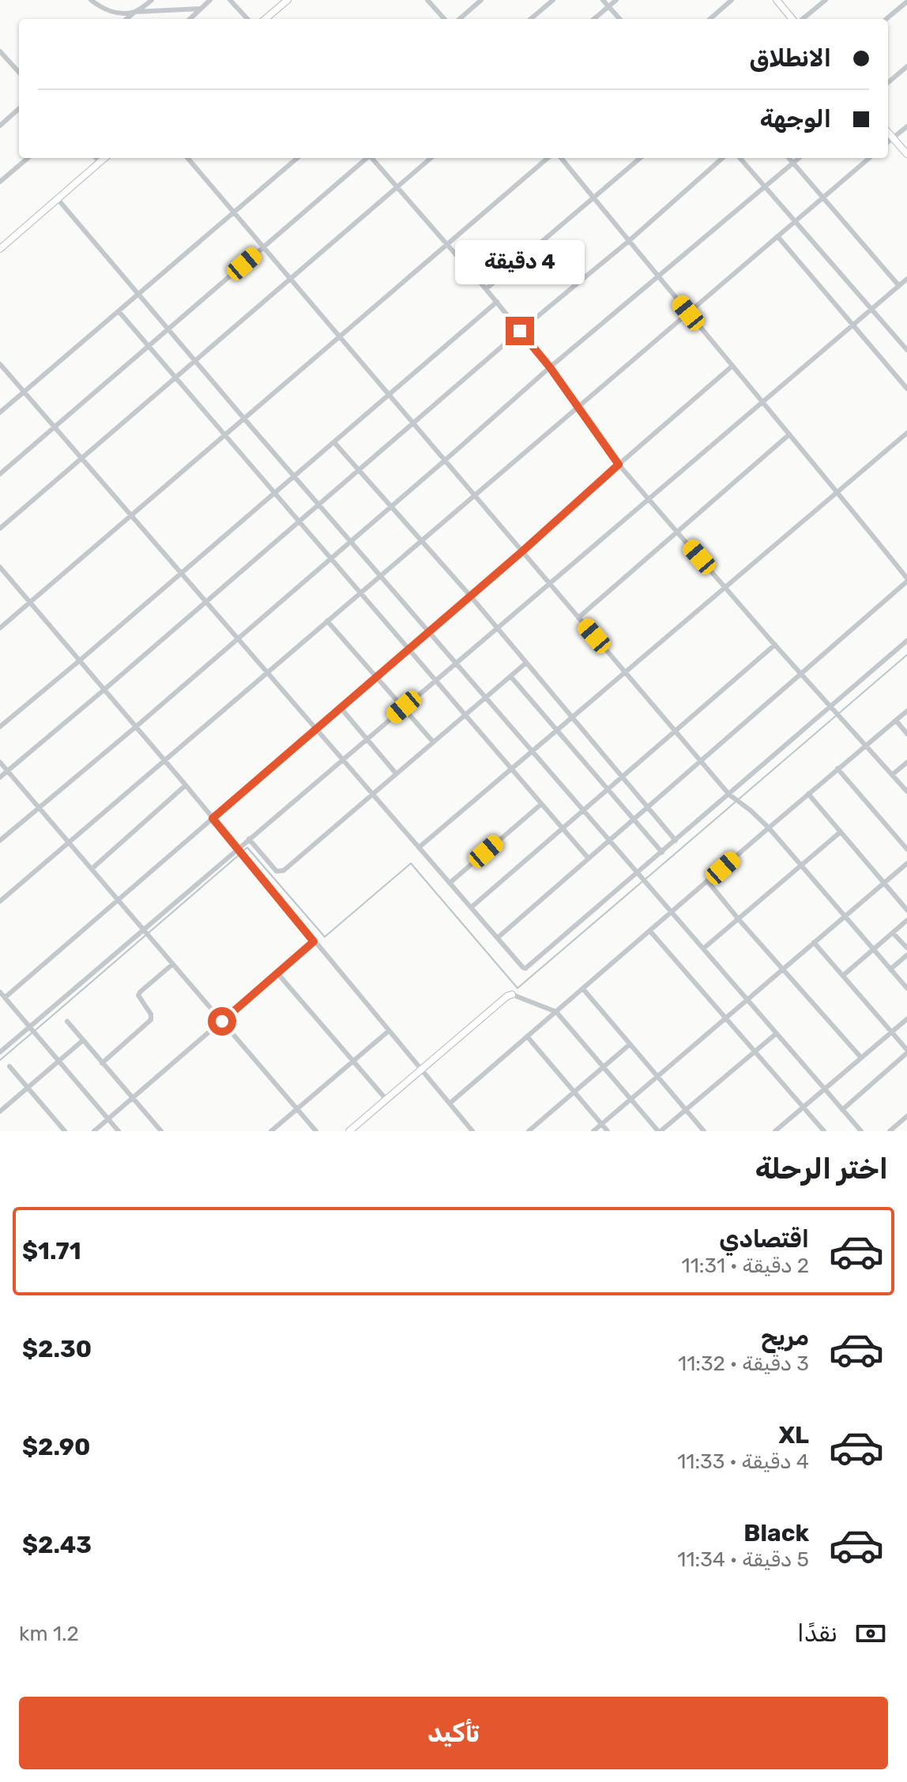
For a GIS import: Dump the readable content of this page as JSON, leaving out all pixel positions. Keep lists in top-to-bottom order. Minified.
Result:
{"page":{"banner":["الانطلاق","الوجهة"],"bubble":"4 دقيقة","heading":"اختر الرحلة","list":[{"name":"اقتصادي","note":"2 دقيقة · 11:31","value":"$1.71"},{"name":"مريح","note":"3 دقيقة · 11:32","value":"$2.30"},{"name":"XL","note":"4 دقيقة · 11:33","value":"$2.90"},{"name":"Black","note":"5 دقيقة · 11:34","value":"$2.43"}],"pay":["نقدًا","1.2 km"],"buttons":"تأكيد"}}
